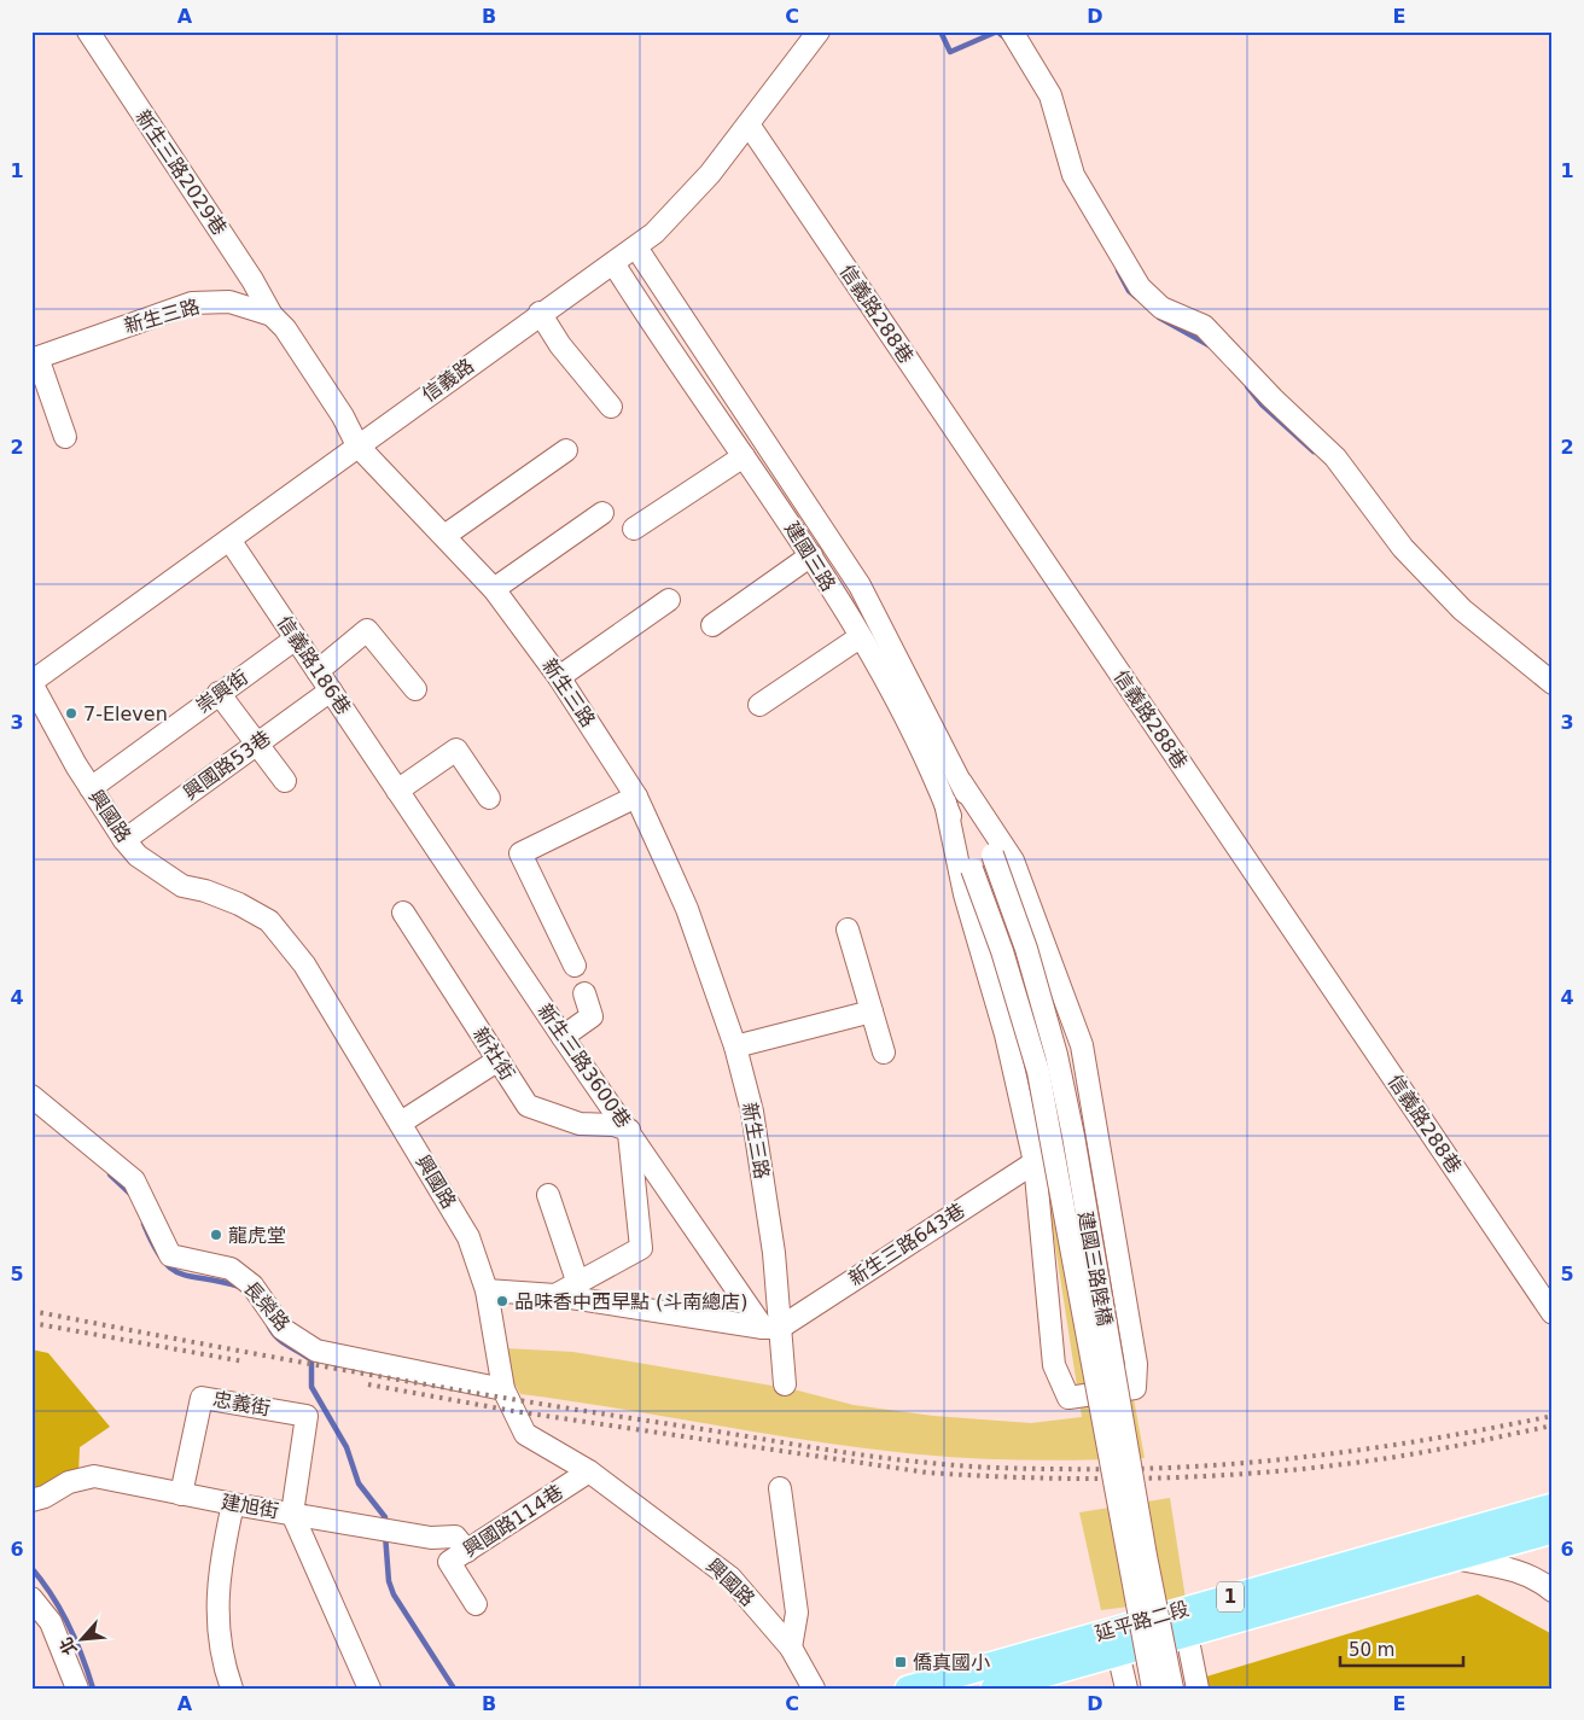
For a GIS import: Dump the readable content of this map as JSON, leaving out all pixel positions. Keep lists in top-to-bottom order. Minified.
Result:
{"streets":{"main road":["1","延平路二段"],"street":["新生三路2029巷","信義路288巷","新生三路","信義路","建國三路","信義路186巷","崇興街","興國路53巷","興國路","新社街","新生三路3600巷","新生三路643巷","建國三路陸橋","長榮路","忠義街","建旭街","興國路114巷"]},"crossings":[["新生三路2029巷","新生三路"],["信義路288巷","信義路"],["新生三路","信義路"],["新生三路","新生三路3600巷"],["新生三路","新生三路643巷"],["信義路","建國三路"],["信義路","信義路186巷"],["信義路","興國路"],["建國三路","建國三路陸橋"],["信義路186巷","崇興街"],["信義路186巷","興國路53巷"],["信義路186巷","新生三路3600巷"],["崇興街","興國路"],["興國路53巷","興國路"],["興國路","長榮路"],["興國路","興國路114巷"],["新社街","新生三路3600巷"],["新生三路3600巷","新生三路643巷"],["忠義街","建旭街"],["建旭街","興國路114巷"]],"places":{"other":["7-Eleven","龍虎堂","品味香中西早點 (斗南總店)"],"transit":["僑真國小"]},"scale_bar":"50 m","north":"bottom left","grid":{"columns":["A","B","C","D","E"],"rows":["1","2","3","4","5","6"]}}
